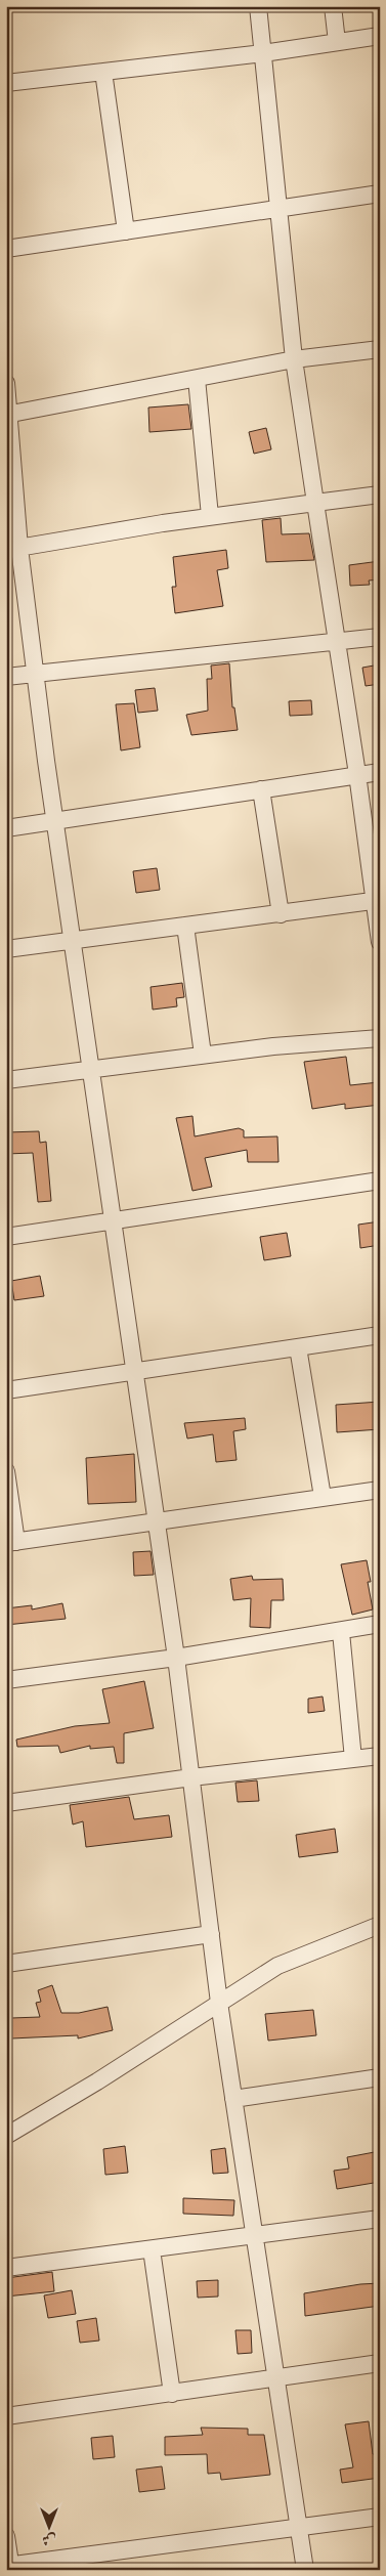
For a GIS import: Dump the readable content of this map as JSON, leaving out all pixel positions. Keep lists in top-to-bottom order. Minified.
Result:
{"north":"bottom"}
